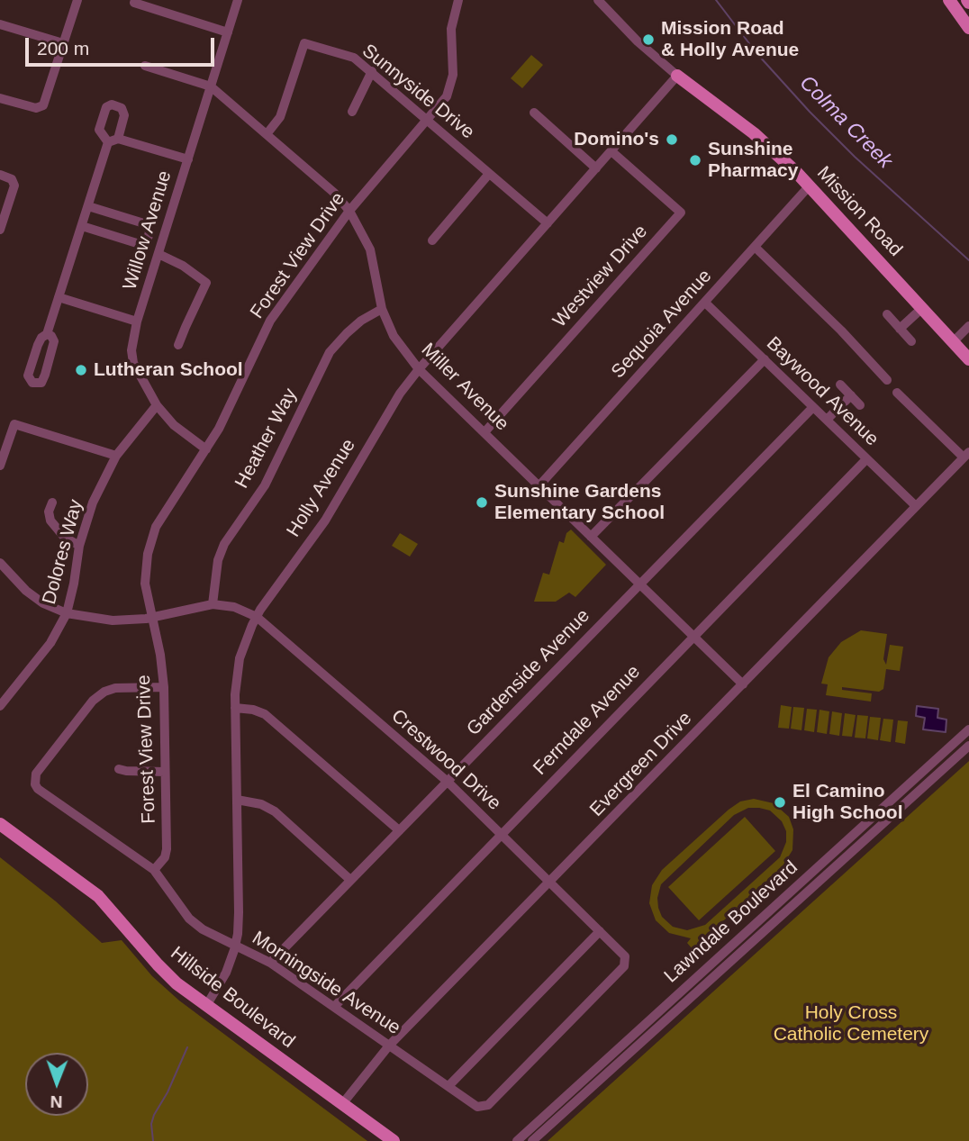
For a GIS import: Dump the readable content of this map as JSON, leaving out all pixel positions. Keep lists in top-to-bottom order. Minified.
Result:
{"streets":{"main road":["Mission Road","Hillside Boulevard"],"street":["Sunnyside Drive","Willow Avenue","Forest View Drive","Westview Drive","Sequoia Avenue","Miller Avenue","Baywood Avenue","Heather Way","Holly Avenue","Dolores Way","Gardenside Avenue","Ferndale Avenue","Crestwood Drive","Evergreen Drive","Lawndale Boulevard","Morningside Avenue"]},"crossings":[["Sunnyside Drive","Forest View Drive"],["Sunnyside Drive","Miller Avenue"],["Sunnyside Drive","Holly Avenue"],["Mission Road","Sequoia Avenue"],["Mission Road","Holly Avenue"],["Willow Avenue","Forest View Drive"],["Willow Avenue","Miller Avenue"],["Willow Avenue","Dolores Way"],["Forest View Drive","Miller Avenue"],["Forest View Drive","Crestwood Drive"],["Forest View Drive","Morningside Avenue"],["Westview Drive","Miller Avenue"],["Westview Drive","Holly Avenue"],["Sequoia Avenue","Miller Avenue"],["Sequoia Avenue","Baywood Avenue"],["Miller Avenue","Heather Way"],["Miller Avenue","Holly Avenue"],["Miller Avenue","Gardenside Avenue"],["Miller Avenue","Ferndale Avenue"],["Miller Avenue","Evergreen Drive"],["Baywood Avenue","Gardenside Avenue"],["Baywood Avenue","Ferndale Avenue"],["Baywood Avenue","Evergreen Drive"],["Heather Way","Crestwood Drive"],["Holly Avenue","Crestwood Drive"],["Holly Avenue","Morningside Avenue"],["Holly Avenue","Hillside Boulevard"],["Dolores Way","Crestwood Drive"],["Gardenside Avenue","Crestwood Drive"],["Gardenside Avenue","Morningside Avenue"],["Ferndale Avenue","Crestwood Drive"],["Ferndale Avenue","Morningside Avenue"],["Crestwood Drive","Evergreen Drive"],["Crestwood Drive","Morningside Avenue"],["Evergreen Drive","Morningside Avenue"],["Evergreen Drive","Hillside Boulevard"]],"water":["Colma Creek"],"parks":["Holy Cross Catholic Cemetery"],"places":["Mission Road & Holly Avenue","Domino's","Sunshine Pharmacy","Lutheran School","Sunshine Gardens Elementary School","El Camino High School"],"scale_bar":"200 m","north":"bottom"}
